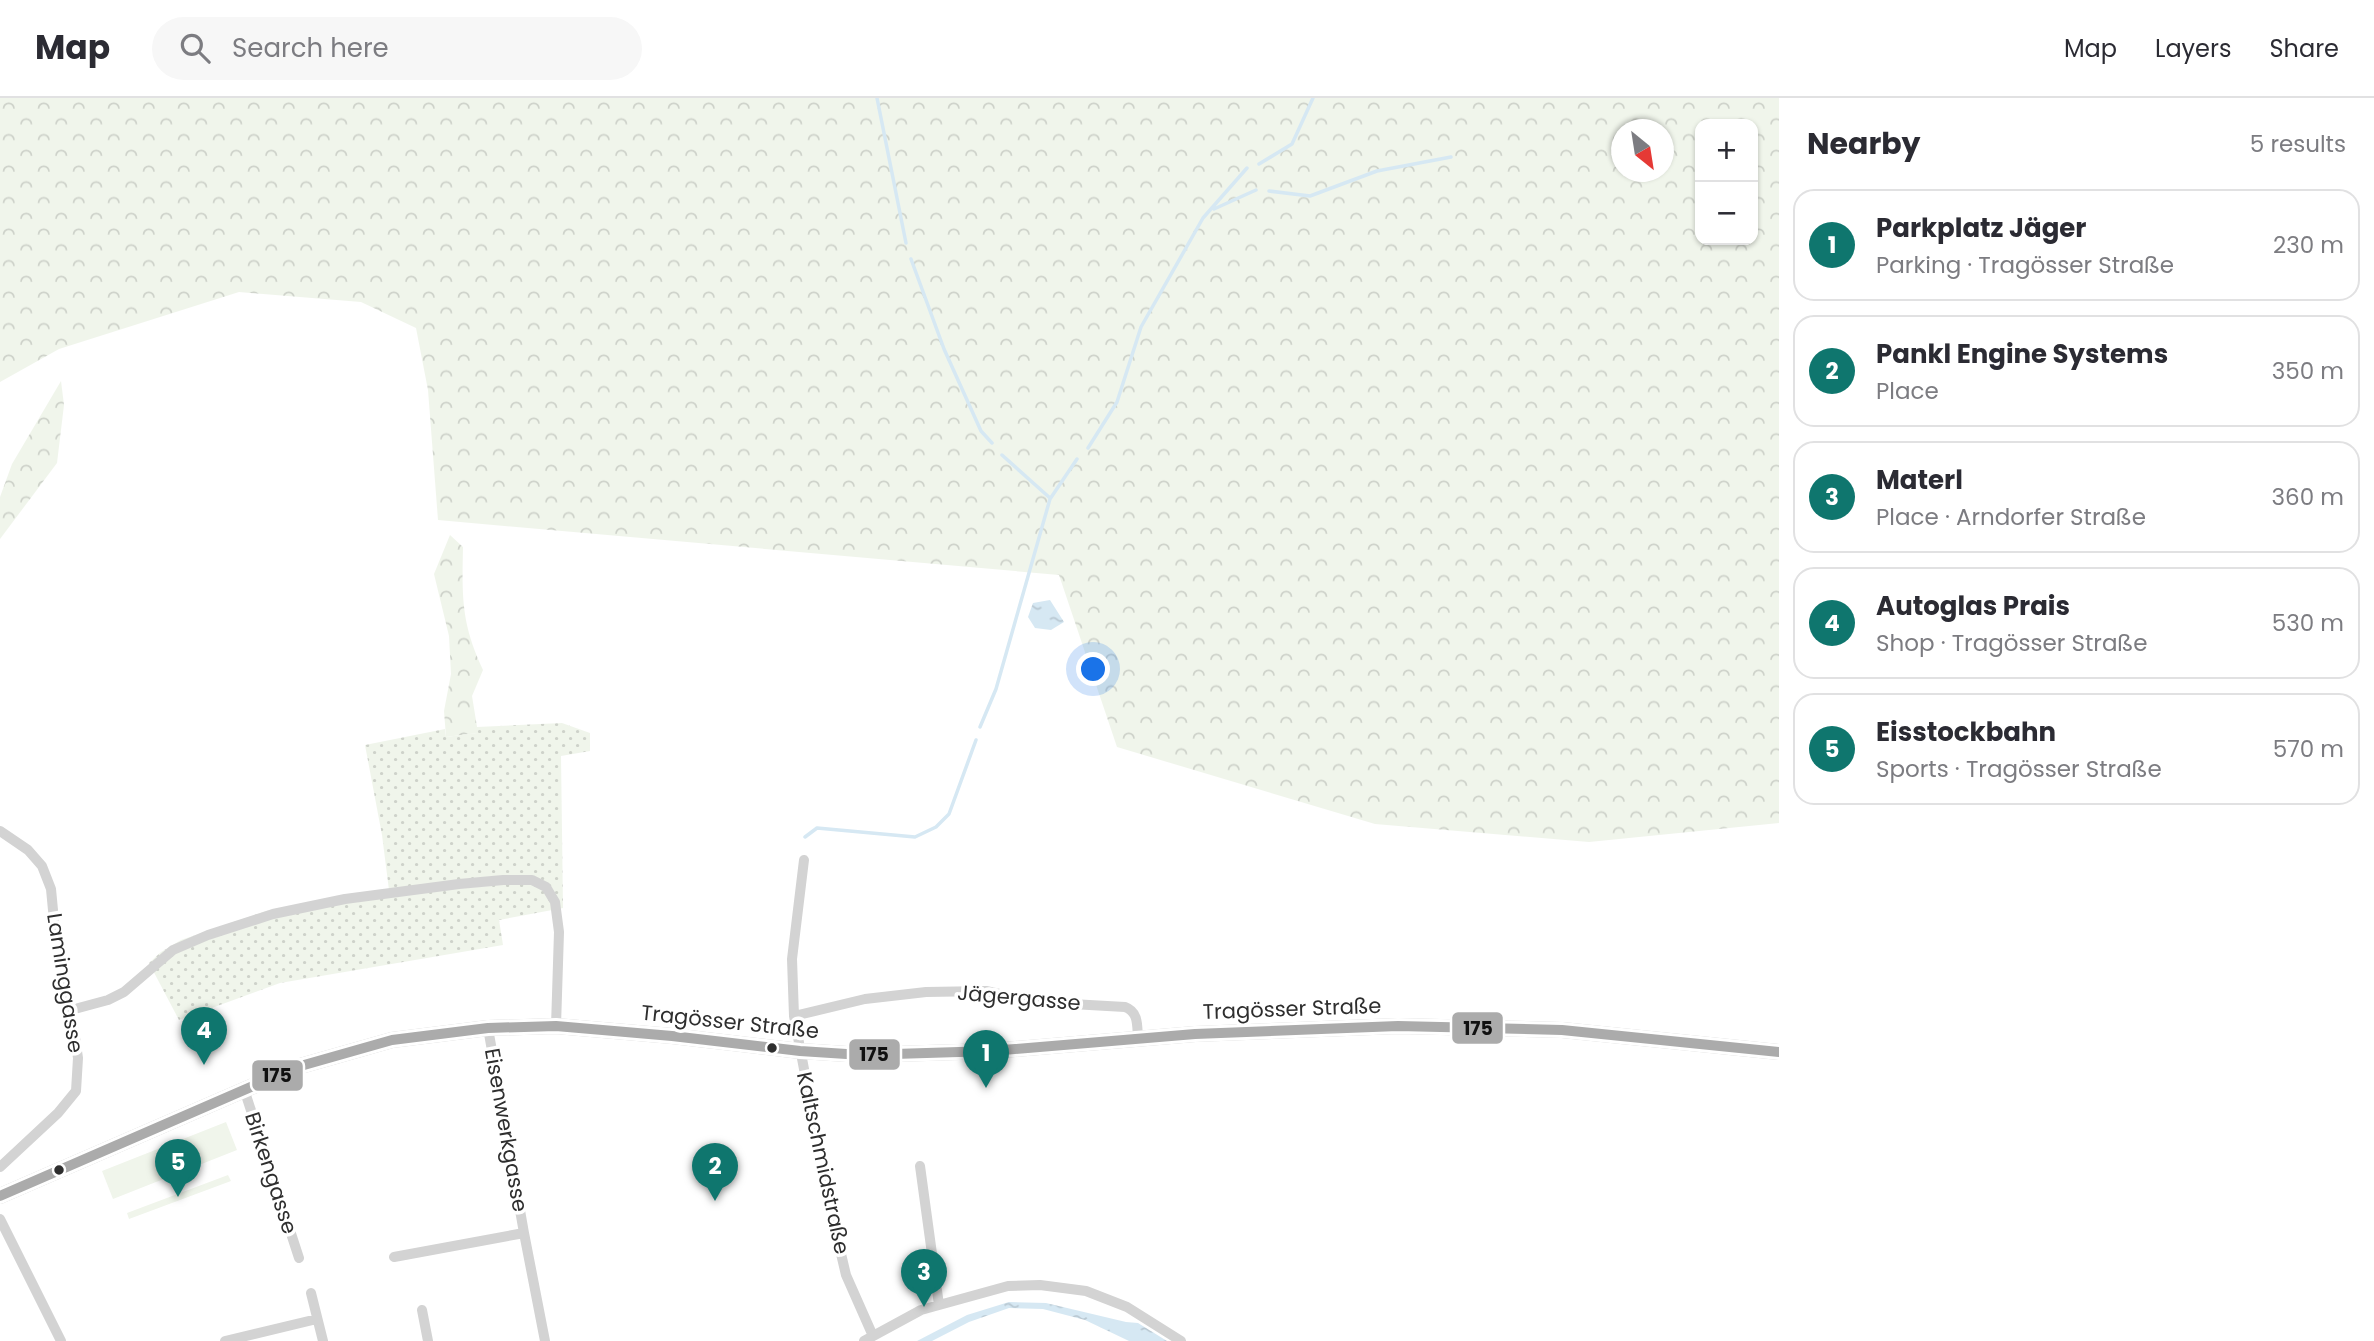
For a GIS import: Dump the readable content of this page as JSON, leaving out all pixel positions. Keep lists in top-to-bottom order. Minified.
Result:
{"streets":{"main road":["Tragösser Straße"],"street":["Laminggasse","Jägergasse","Eisenwerkgasse","Kaltschmidstraße","Birkengasse"]},"crossings":[["Jägergasse","Tragösser Straße"],["Jägergasse","Kaltschmidstraße"],["Tragösser Straße","Eisenwerkgasse"],["Tragösser Straße","Kaltschmidstraße"],["Tragösser Straße","Birkengasse"]],"lines":["transit line 175"],"north":"bottom right","page":{"header":"Map","search":"Search here","nav":["Map","Layers","Share"],"heading":["Nearby","5 results"],"map_buttons":["+","−"],"list":[{"mark":"1","name":"Parkplatz Jäger","note":"Parking · Tragösser Straße","value":"230 m"},{"mark":"2","name":"Pankl Engine Systems","note":"Place","value":"350 m"},{"mark":"3","name":"Materl","note":"Place · Arndorfer Straße","value":"360 m"},{"mark":"4","name":"Autoglas Prais","note":"Shop · Tragösser Straße","value":"530 m"},{"mark":"5","name":"Eisstockbahn","note":"Sports · Tragösser Straße","value":"570 m"}],"pins":["4","1","5","2","3"]}}
